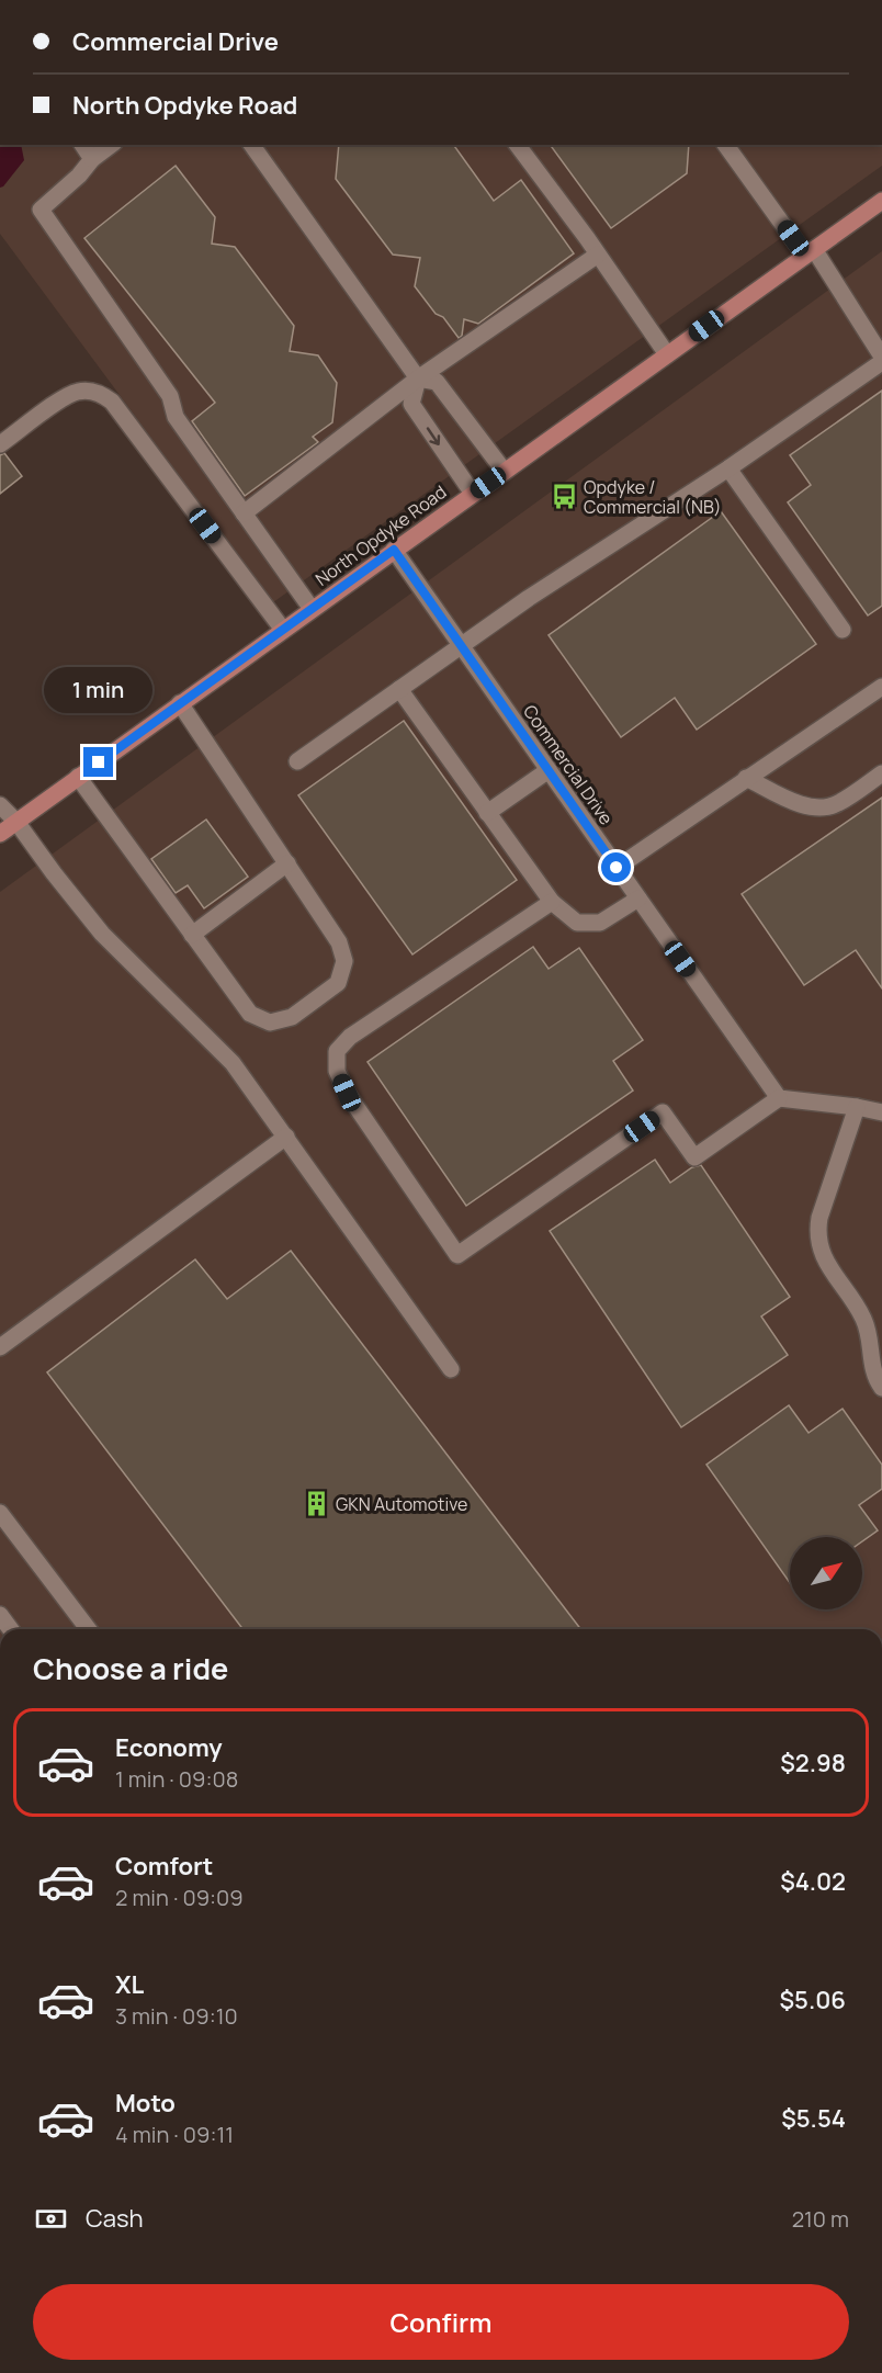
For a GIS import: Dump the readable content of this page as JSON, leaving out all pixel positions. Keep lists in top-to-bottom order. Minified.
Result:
{"streets":{"main road":["North Opdyke Road"],"street":["Commercial Drive"]},"crossings":[["North Opdyke Road","Commercial Drive"]],"places":{"bus stop":["Opdyke / Commercial (NB)"],"building":["GKN Automotive"]},"north":"top right","page":{"banner":["Commercial Drive","North Opdyke Road"],"bubble":"1 min","heading":"Choose a ride","list":[{"name":"Economy","note":"1 min · 09:08","value":"$2.98"},{"name":"Comfort","note":"2 min · 09:09","value":"$4.02"},{"name":"XL","note":"3 min · 09:10","value":"$5.06"},{"name":"Moto","note":"4 min · 09:11","value":"$5.54"}],"pay":["Cash","210 m"],"buttons":"Confirm"}}
